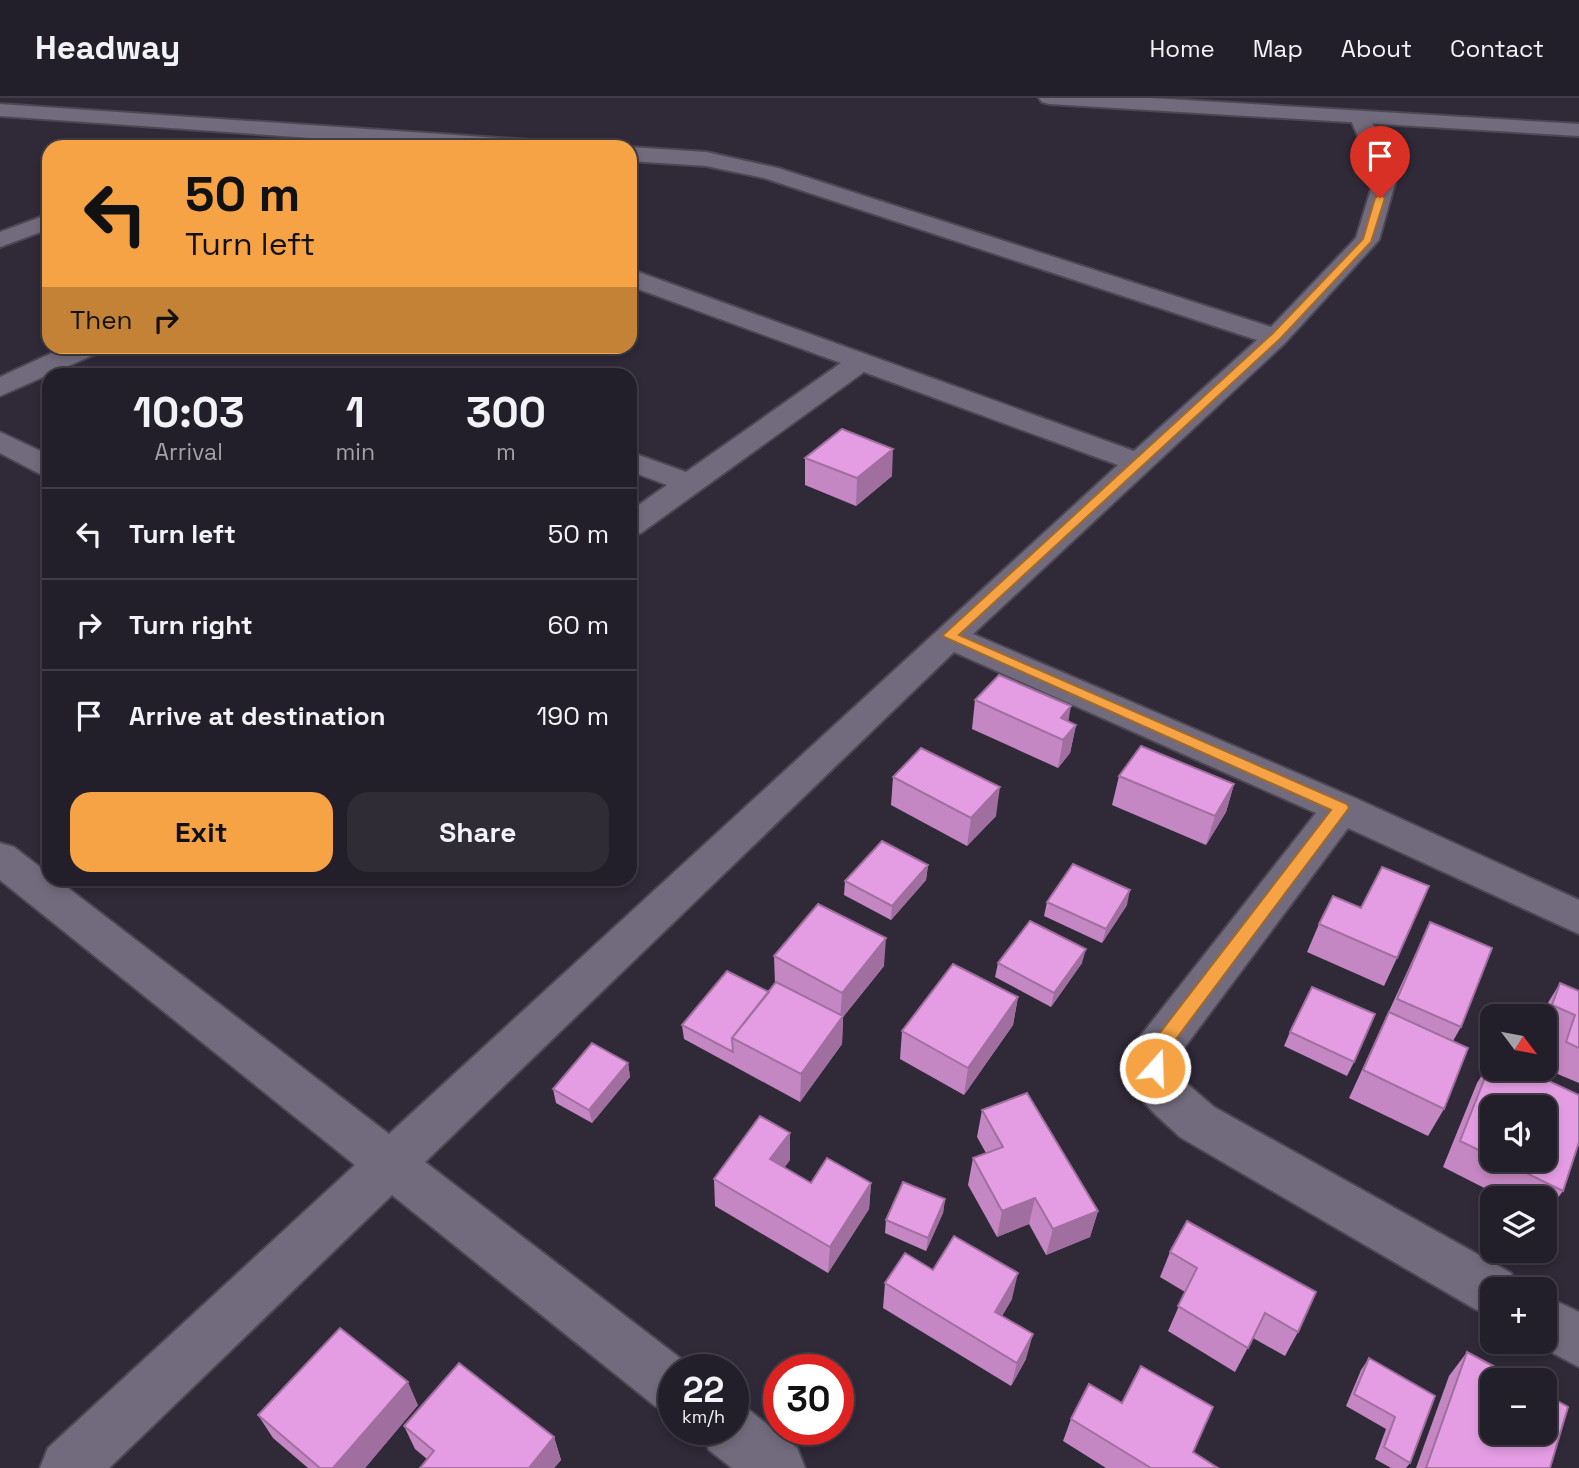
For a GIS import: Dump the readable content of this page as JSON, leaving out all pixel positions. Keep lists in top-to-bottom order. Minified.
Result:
{"north":"bottom right","page":{"header":"Headway","nav":["Home","Map","About","Contact"],"turn":["50 m","Turn left"],"then":"Then","eta":["10:03","Arrival","1","min","300","m"],"list":[{"name":"Turn left","value":"50 m"},{"name":"Turn right","value":"60 m"},{"name":"Arrive at destination","value":"190 m"}],"buttons":["Exit","Share"],"map_buttons":["+","−"],"speed":"22 km/h","limit":"30"}}
